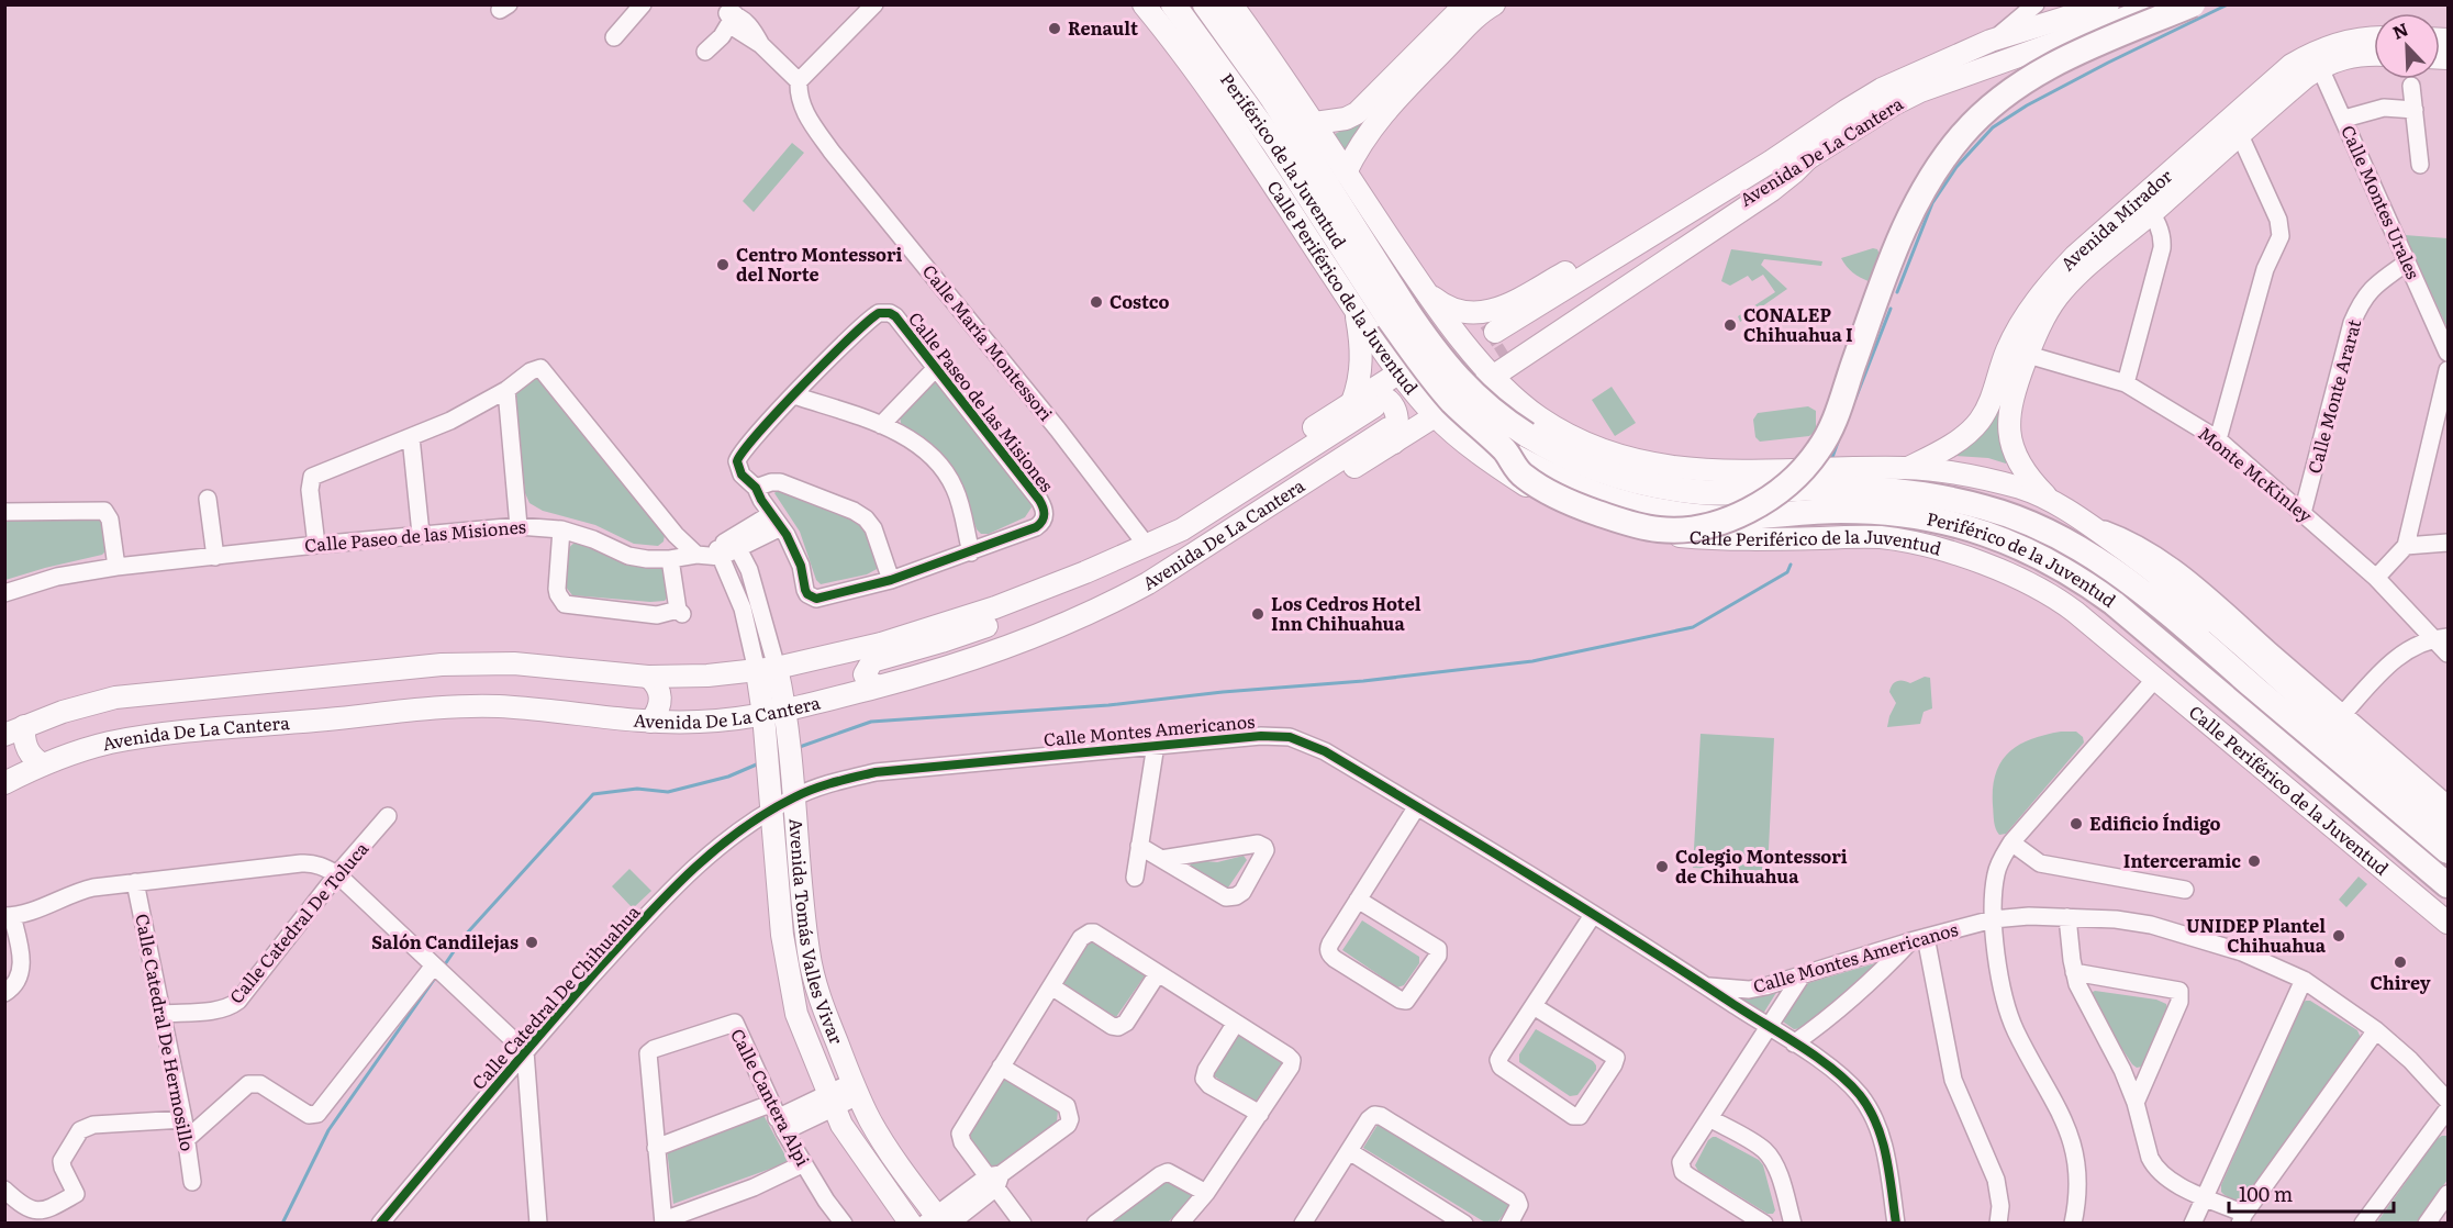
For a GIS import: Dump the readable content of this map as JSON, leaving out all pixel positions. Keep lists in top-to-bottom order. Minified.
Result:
{"streets":{"highway":["Periférico de la Juventud","Calle Periférico de la Juventud"],"main road":["Avenida De La Cantera","Avenida Mirador","Avenida Tomás Valles Vivar"],"street":["Calle Montes Urales","Calle María Montessori","Calle Monte Ararat","Calle Paseo de las Misiones","Monte McKinley","Calle Montes Americanos","Calle Catedral De Toluca","Calle Catedral De Chihuahua","Calle Catedral De Hermosillo","Calle Cantera Alpi"]},"crossings":[["Avenida De La Cantera","Calle Periférico de la Juventud"],["Avenida De La Cantera","Avenida Tomás Valles Vivar"],["Periférico de la Juventud","Calle Periférico de la Juventud"],["Calle Montes Urales","Avenida Mirador"],["Calle Montes Urales","Calle Monte Ararat"],["Avenida Mirador","Monte McKinley"],["Calle Monte Ararat","Monte McKinley"],["Calle Paseo de las Misiones","Avenida Tomás Valles Vivar"],["Calle Montes Americanos","Avenida Tomás Valles Vivar"],["Calle Montes Americanos","Calle Catedral De Chihuahua"],["Calle Catedral De Toluca","Calle Catedral De Hermosillo"],["Avenida Tomás Valles Vivar","Calle Catedral De Chihuahua"]],"places":["Renault","Centro Montessori del Norte","Costco","CONALEP Chihuahua I","Los Cedros Hotel Inn Chihuahua","Edificio Índigo","Interceramic","Colegio Montessori de Chihuahua","UNIDEP Plantel Chihuahua","Salón Candilejas","Chirey"],"scale_bar":"100 m","north":"top left"}
